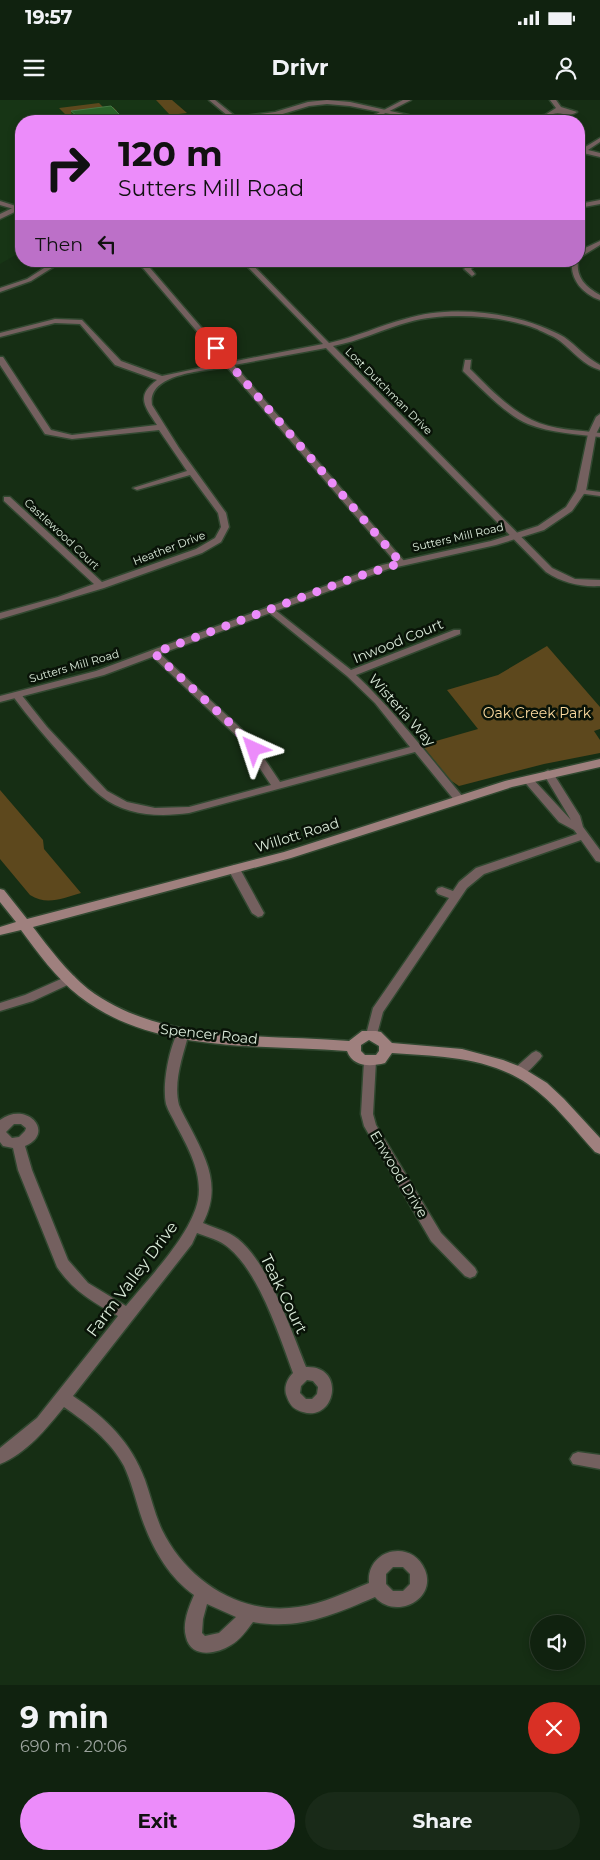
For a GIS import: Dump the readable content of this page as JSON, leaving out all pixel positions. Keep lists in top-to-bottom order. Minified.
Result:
{"streets":{"main road":["Willott Road","Spencer Road"],"street":["Lost Dutchman Drive","Castlewood Court","Sutters Mill Road","Heather Drive","Inwood Court","Wisteria Way","Enwood Drive","Farm Valley Drive","Teak Court"]},"crossings":[["Lost Dutchman Drive","Sutters Mill Road"],["Castlewood Court","Heather Drive"],["Sutters Mill Road","Wisteria Way"],["Inwood Court","Wisteria Way"],["Wisteria Way","Willott Road"],["Willott Road","Spencer Road"],["Spencer Road","Enwood Drive"],["Spencer Road","Farm Valley Drive"],["Farm Valley Drive","Teak Court"]],"parks":["Oak Creek Park"],"page":{"status":"19:57","header":"Drivr","turn":["120 m","Sutters Mill Road"],"then":"Then","heading":["9 min","690 m · 20:06"],"buttons":["Exit","Share"]}}
